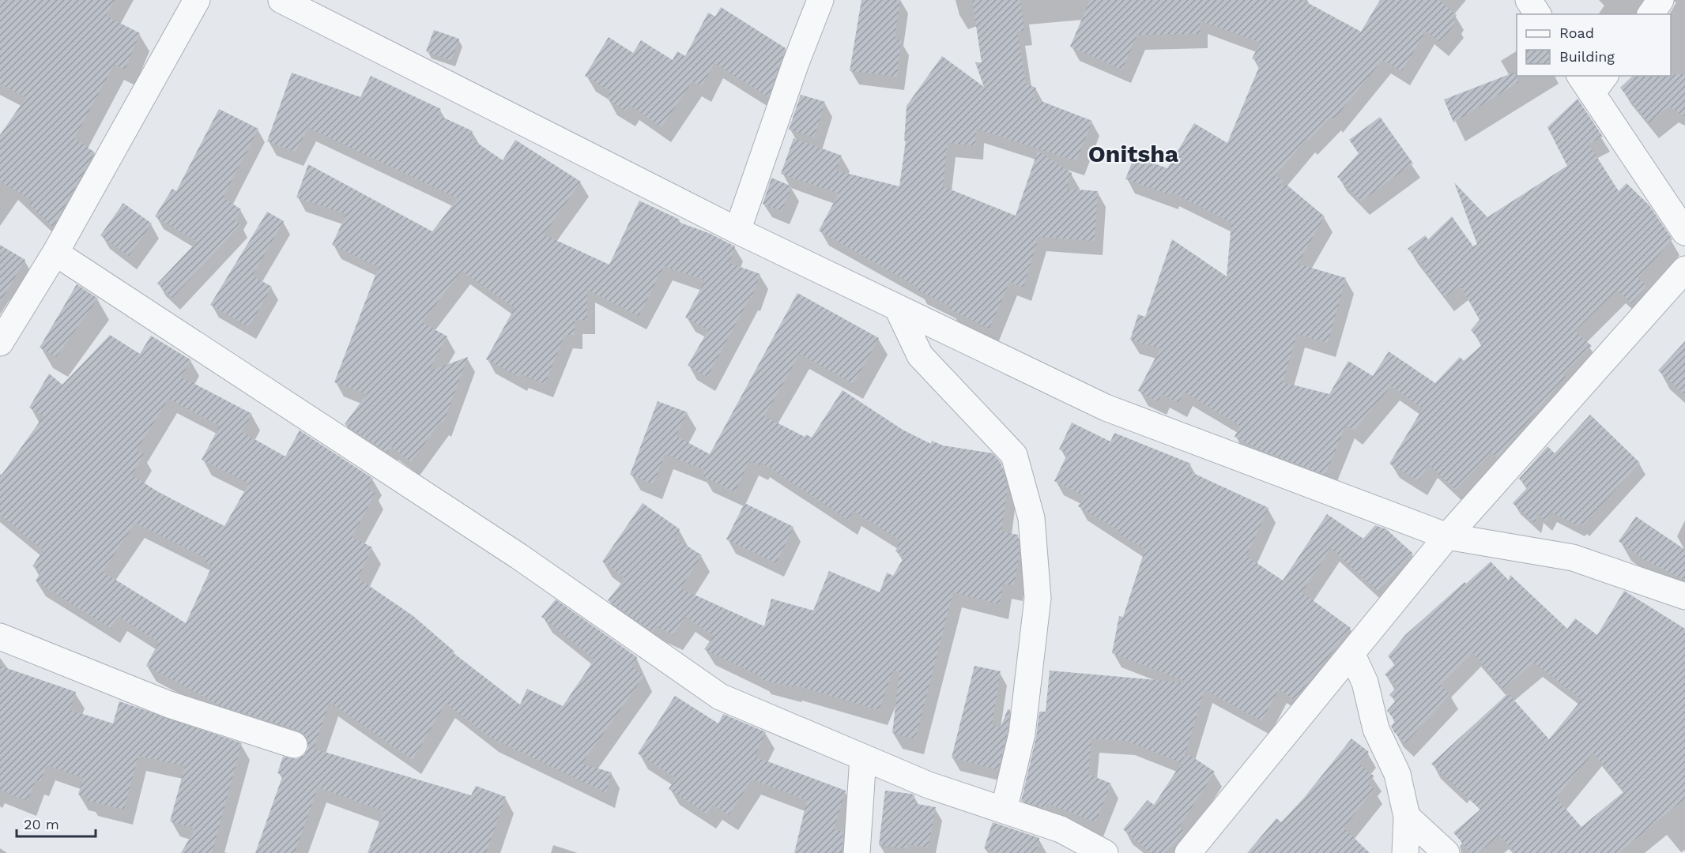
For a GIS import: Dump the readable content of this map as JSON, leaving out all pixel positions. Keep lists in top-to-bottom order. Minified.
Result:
{"districts":["Onitsha"],"legend":["Road","Building"],"scale_bar":"20 m"}
